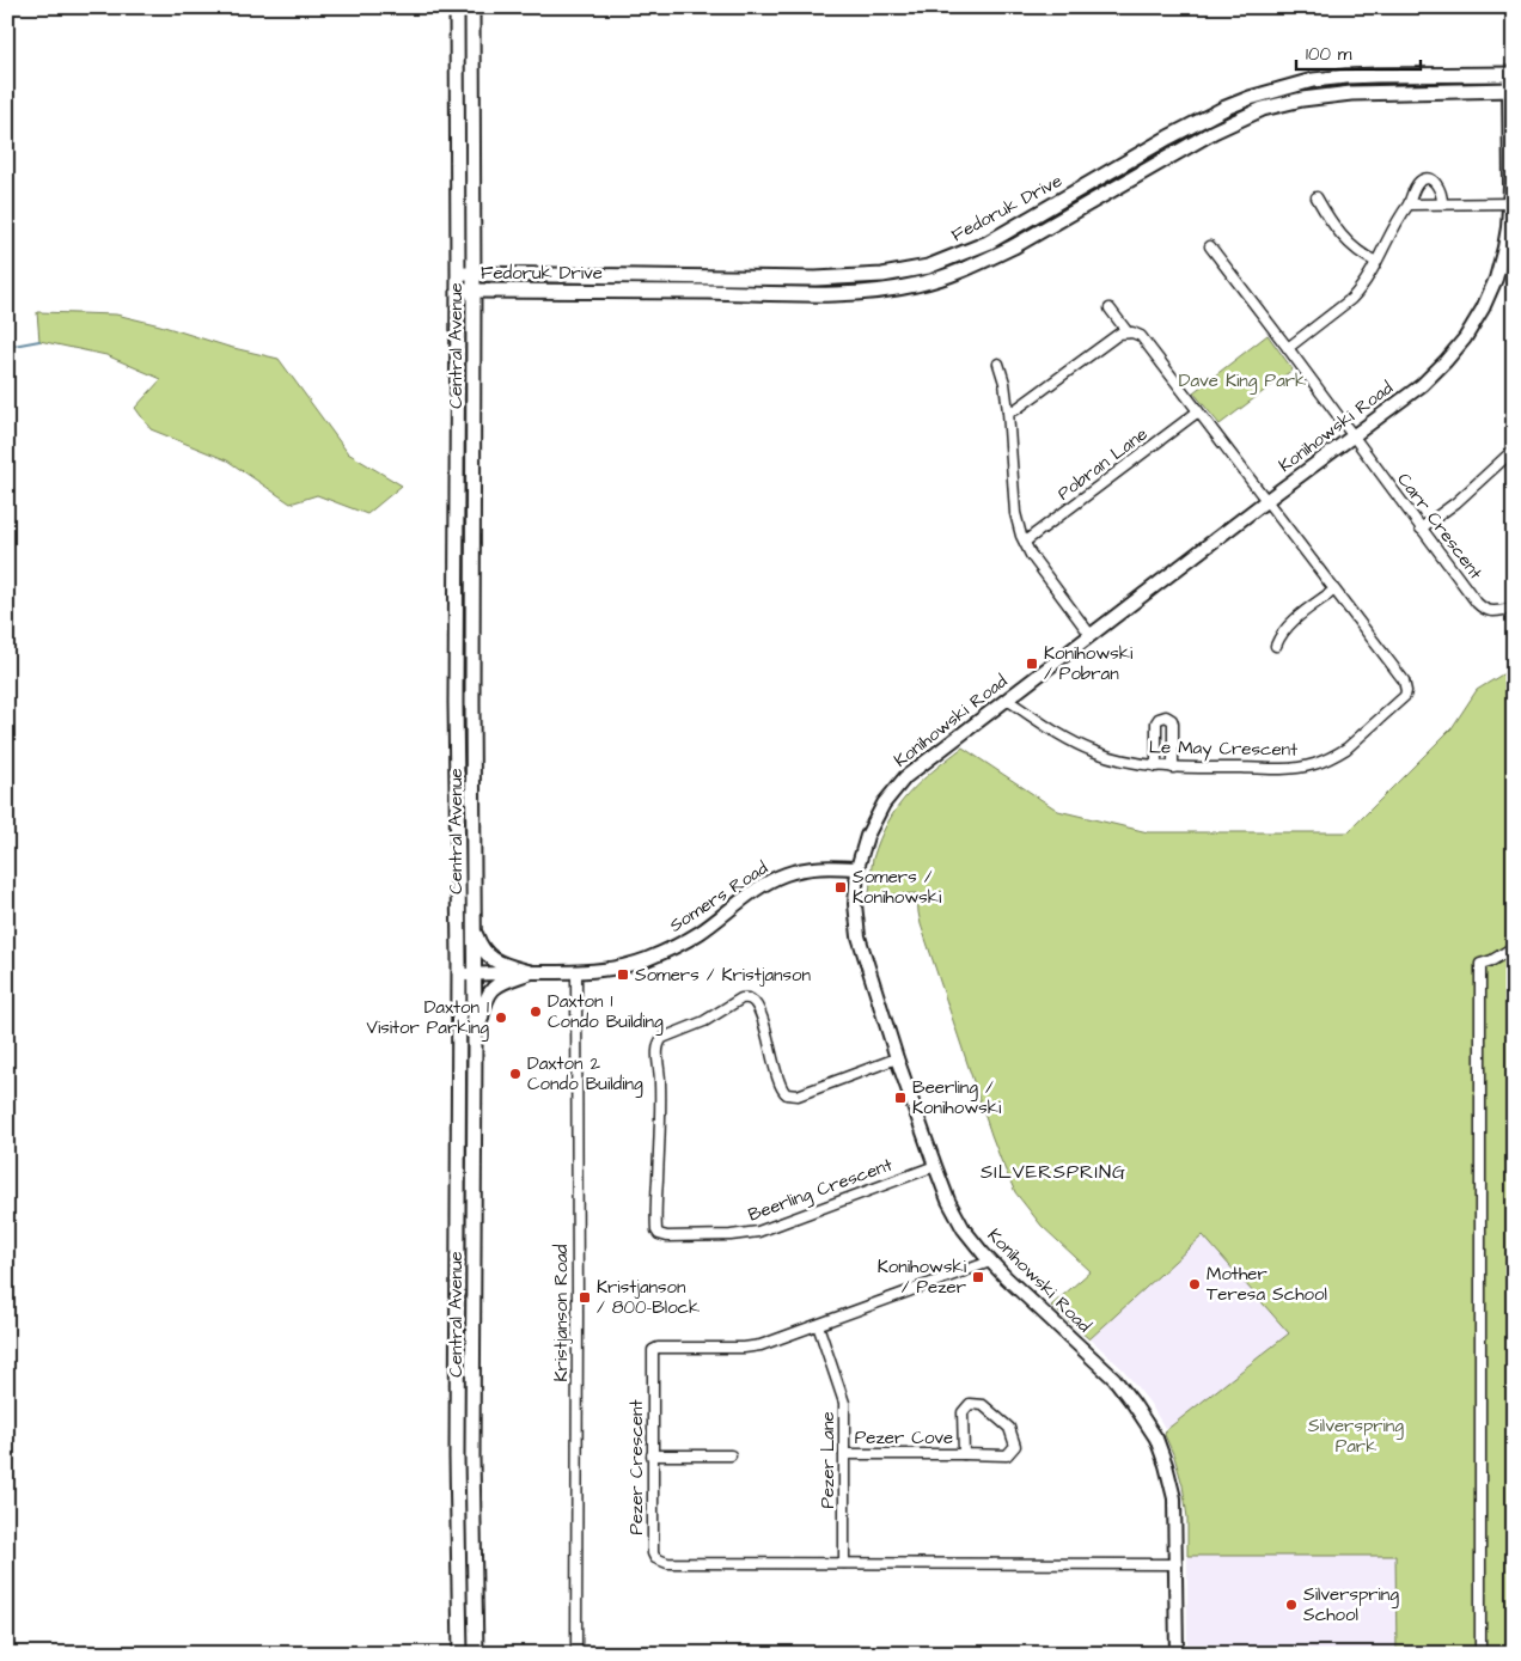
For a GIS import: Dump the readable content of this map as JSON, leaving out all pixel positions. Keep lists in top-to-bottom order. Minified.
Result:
{"streets":{"main road":["Fedoruk Drive","Central Avenue"],"street":["Konihowski Road","Pobran Lane","Carr Crescent","Le May Crescent","Somers Road","Beerling Crescent","Kristjanson Road","Pezer Cove","Pezer Lane","Pezer Crescent"]},"crossings":[["Fedoruk Drive","Central Avenue"],["Fedoruk Drive","Konihowski Road"],["Central Avenue","Somers Road"],["Konihowski Road","Carr Crescent"],["Konihowski Road","Le May Crescent"],["Konihowski Road","Somers Road"],["Konihowski Road","Beerling Crescent"],["Konihowski Road","Pezer Crescent"],["Pobran Lane","Le May Crescent"],["Somers Road","Kristjanson Road"],["Pezer Cove","Pezer Lane"],["Pezer Lane","Pezer Crescent"]],"districts":["SILVERSPRING"],"parks":["Dave King Park","Silverspring Park"],"places":{"transit":["Konihowski / Pobran","Somers / Konihowski","Somers / Kristjanson","Beerling / Konihowski","Konihowski / Pezer","Kristjanson / 800-Block"],"other":["Daxton 1 Condo Building","Daxton 1 Visitor Parking","Daxton 2 Condo Building","Mother Teresa School","Silverspring School"]},"scale_bar":"100 m"}
